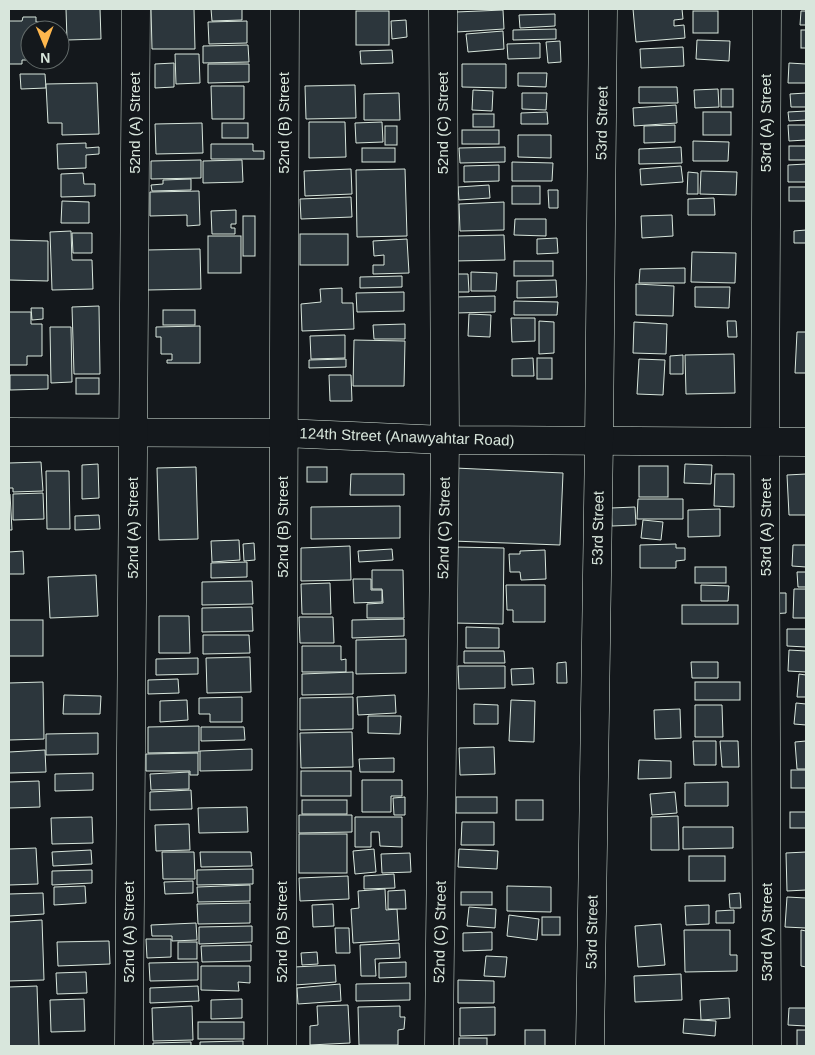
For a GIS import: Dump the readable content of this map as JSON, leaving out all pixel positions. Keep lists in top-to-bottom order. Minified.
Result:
{"streets":{"street":["52nd (A) Street","52nd (B) Street","52nd (C) Street","53rd Street","53rd (A) Street","124th Street (Anawyahtar Road)"]},"crossings":[["52nd (A) Street","124th Street (Anawyahtar Road)"],["52nd (B) Street","124th Street (Anawyahtar Road)"],["52nd (C) Street","124th Street (Anawyahtar Road)"],["53rd Street","124th Street (Anawyahtar Road)"],["53rd (A) Street","124th Street (Anawyahtar Road)"]],"north":"bottom"}
